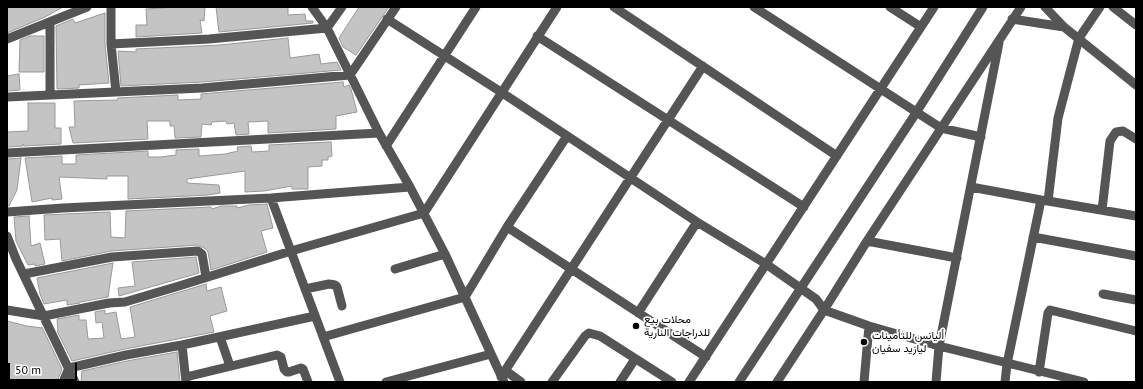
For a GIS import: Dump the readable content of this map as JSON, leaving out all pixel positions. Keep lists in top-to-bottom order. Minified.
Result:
{"places":["محلات بيع للدراجات النارية","أليانس للتأمينات ليازيد سفيان"],"scale_bar":"50 m"}
